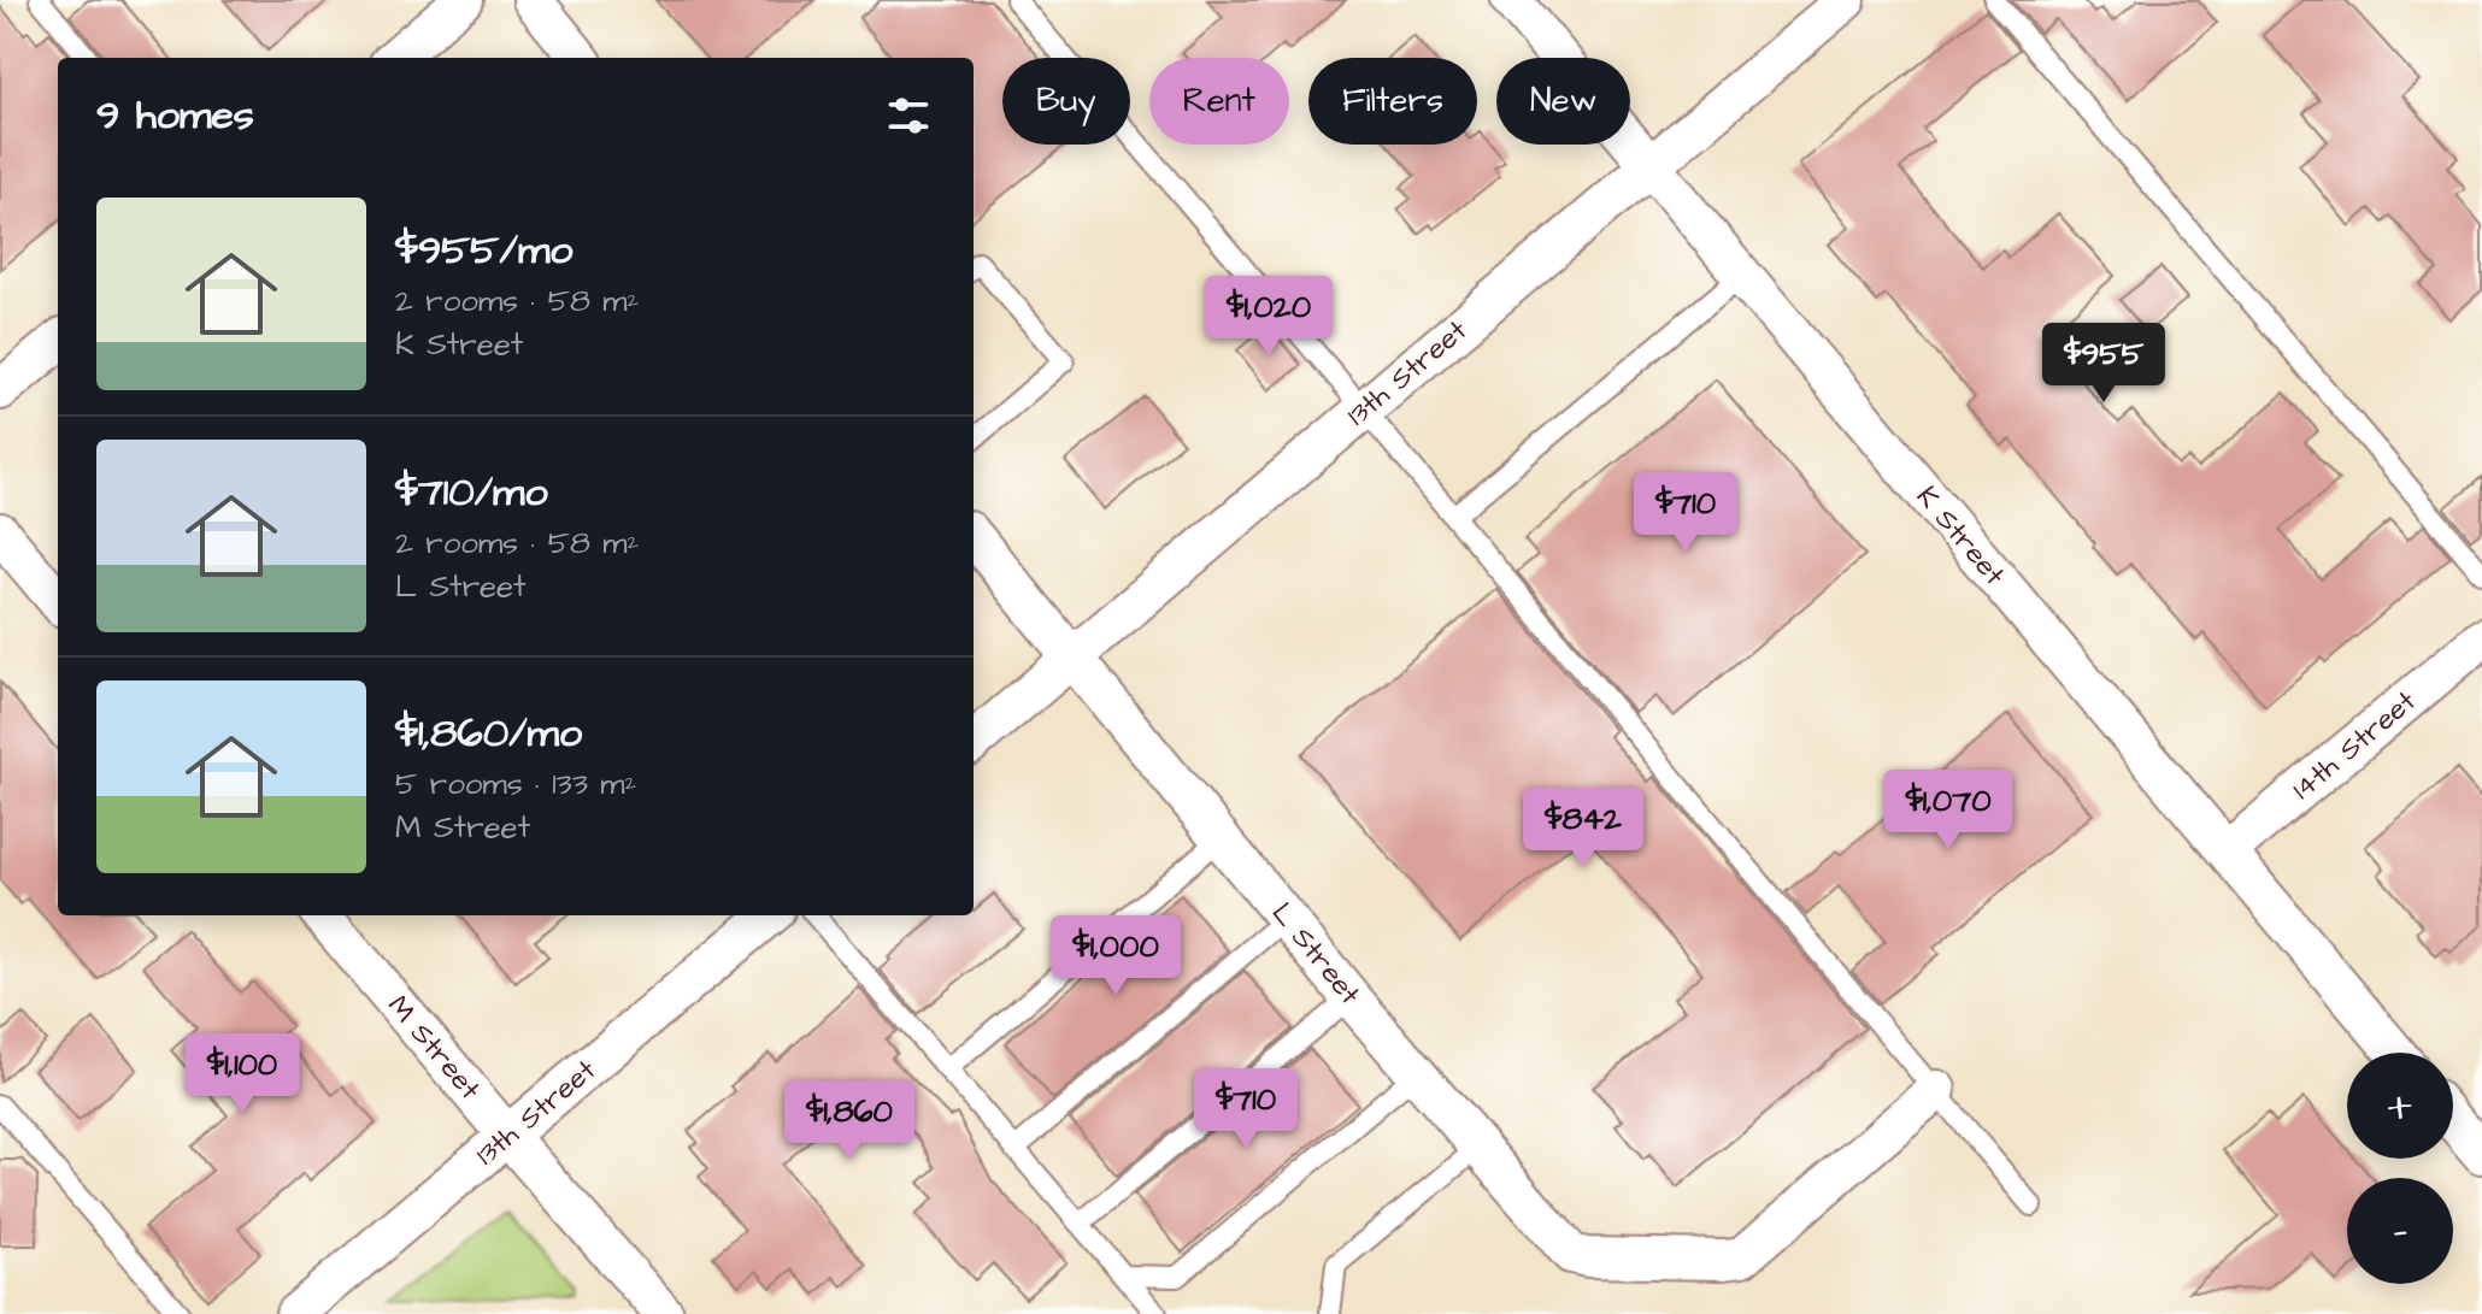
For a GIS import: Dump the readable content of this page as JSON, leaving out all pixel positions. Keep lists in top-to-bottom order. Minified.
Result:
{"streets":{"street":["13th Street","K Street","14th Street","L Street","M Street"]},"crossings":[["13th Street","K Street"],["13th Street","L Street"],["13th Street","M Street"],["K Street","14th Street"]],"page":{"chip":["Buy","Rent","Filters","New"],"heading":"9 homes","list":[{"name":"$955/mo","note":"2 rooms · 58 m² · K Street"},{"name":"$710/mo","note":"2 rooms · 58 m² · L Street"},{"name":"$1,860/mo","note":"5 rooms · 133 m² · M Street"}],"price":["$1,020","$955","$710","$1,070","$842","$1,000","$1,100","$710","$1,860"],"map_buttons":["+","−"]}}
